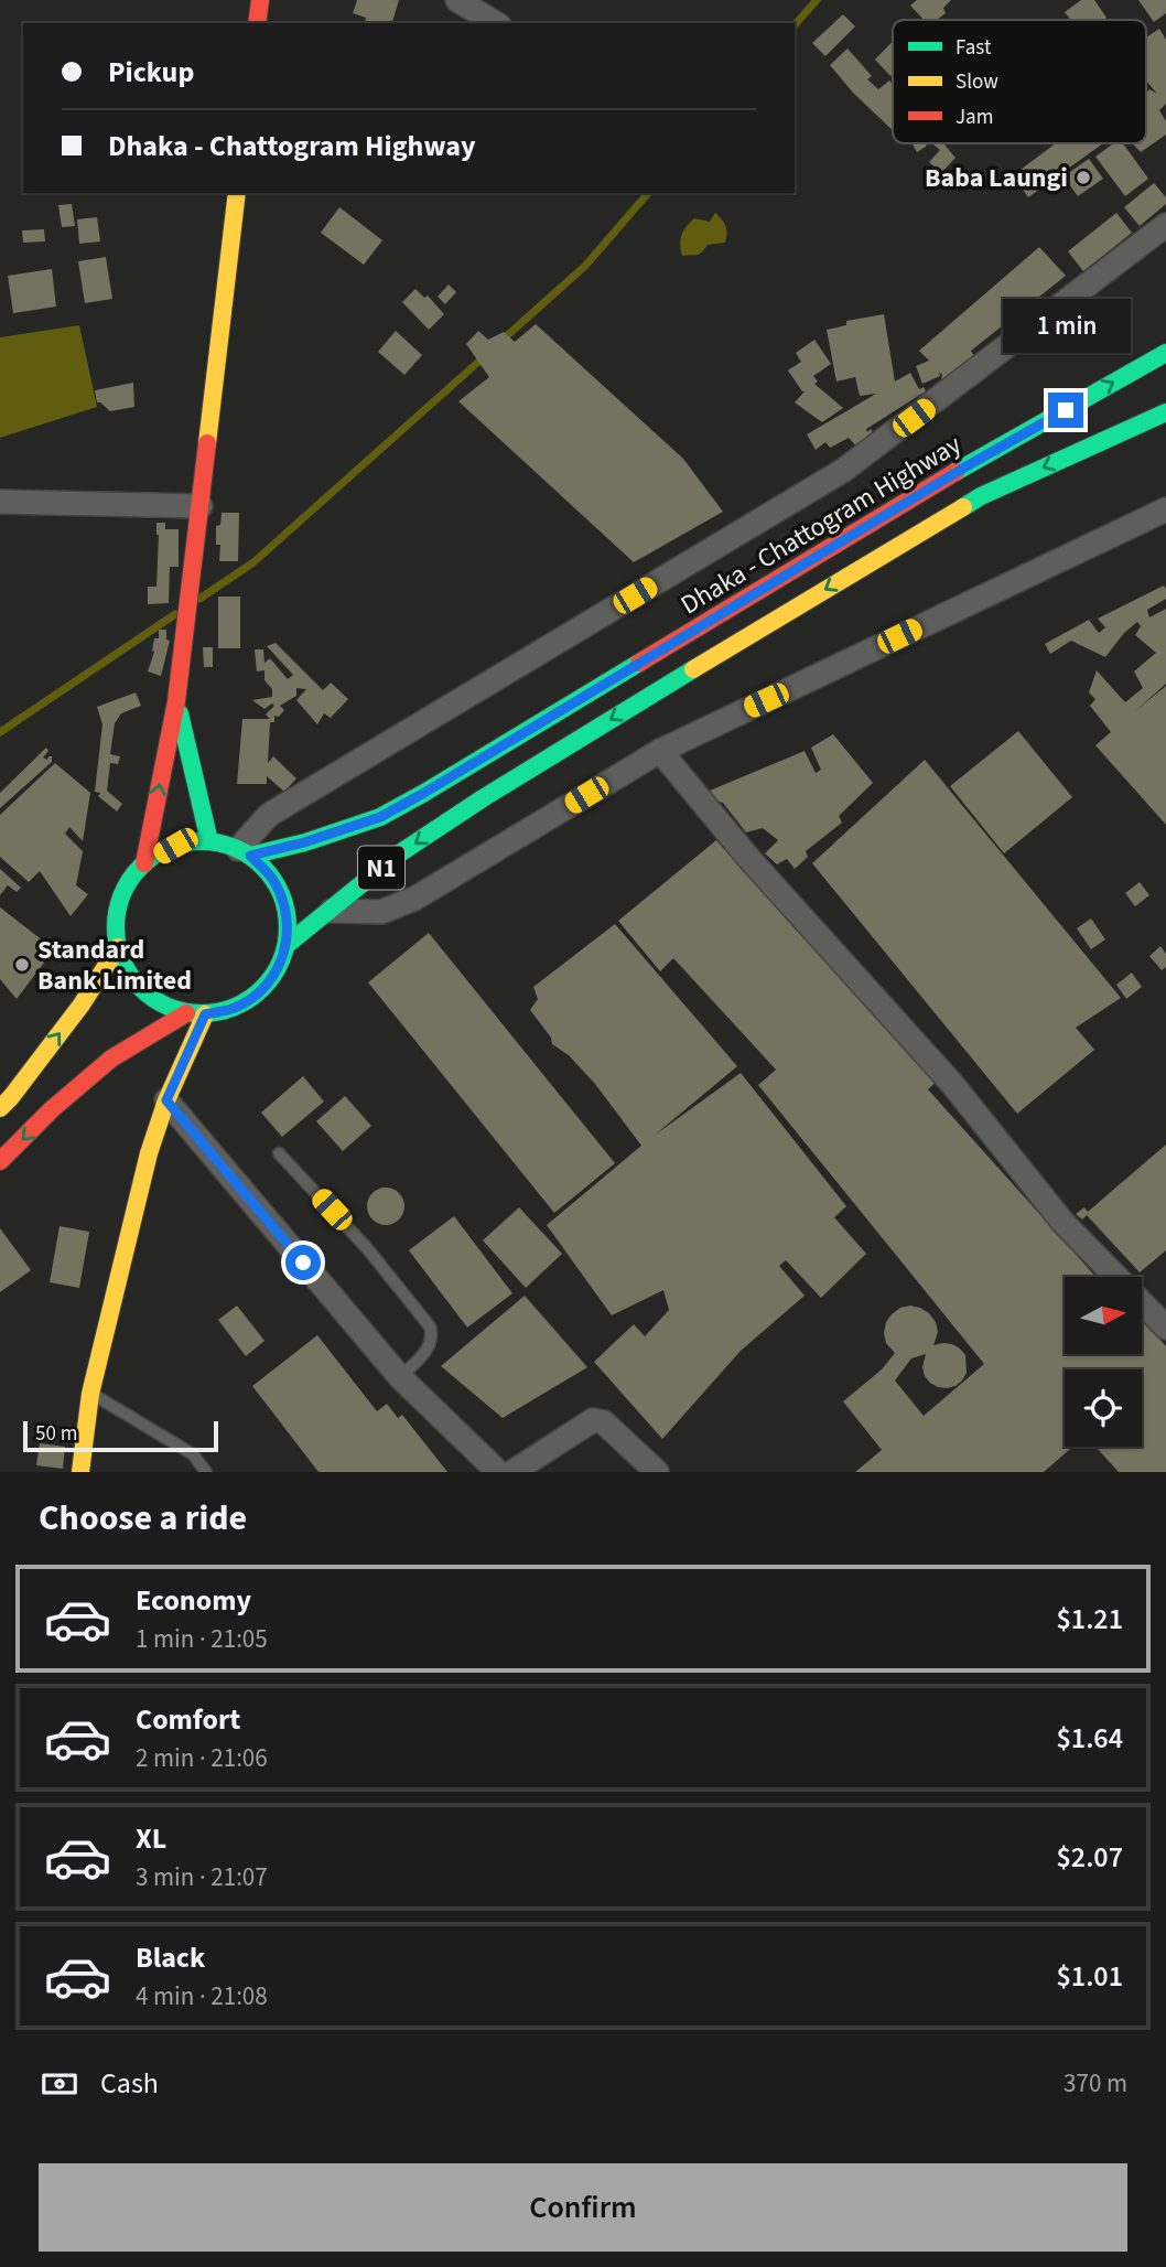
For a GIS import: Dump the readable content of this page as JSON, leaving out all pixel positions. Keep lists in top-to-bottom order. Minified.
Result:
{"streets":{"main road":["Dhaka - Chattogram Highway","N1"]},"crossings":[["Dhaka - Chattogram Highway","N1"]],"places":["Baba Laungi","Standard Bank Limited"],"legend":["Fast","Slow","Jam"],"scale_bar":"50 m","north":"right","page":{"banner":["Pickup","Dhaka - Chattogram Highway"],"bubble":"1 min","scale":"50 m","heading":"Choose a ride","list":[{"name":"Economy","note":"1 min · 21:05","value":"$1.21"},{"name":"Comfort","note":"2 min · 21:06","value":"$1.64"},{"name":"XL","note":"3 min · 21:07","value":"$2.07"},{"name":"Black","note":"4 min · 21:08","value":"$1.01"}],"pay":["Cash","370 m"],"buttons":"Confirm"}}
